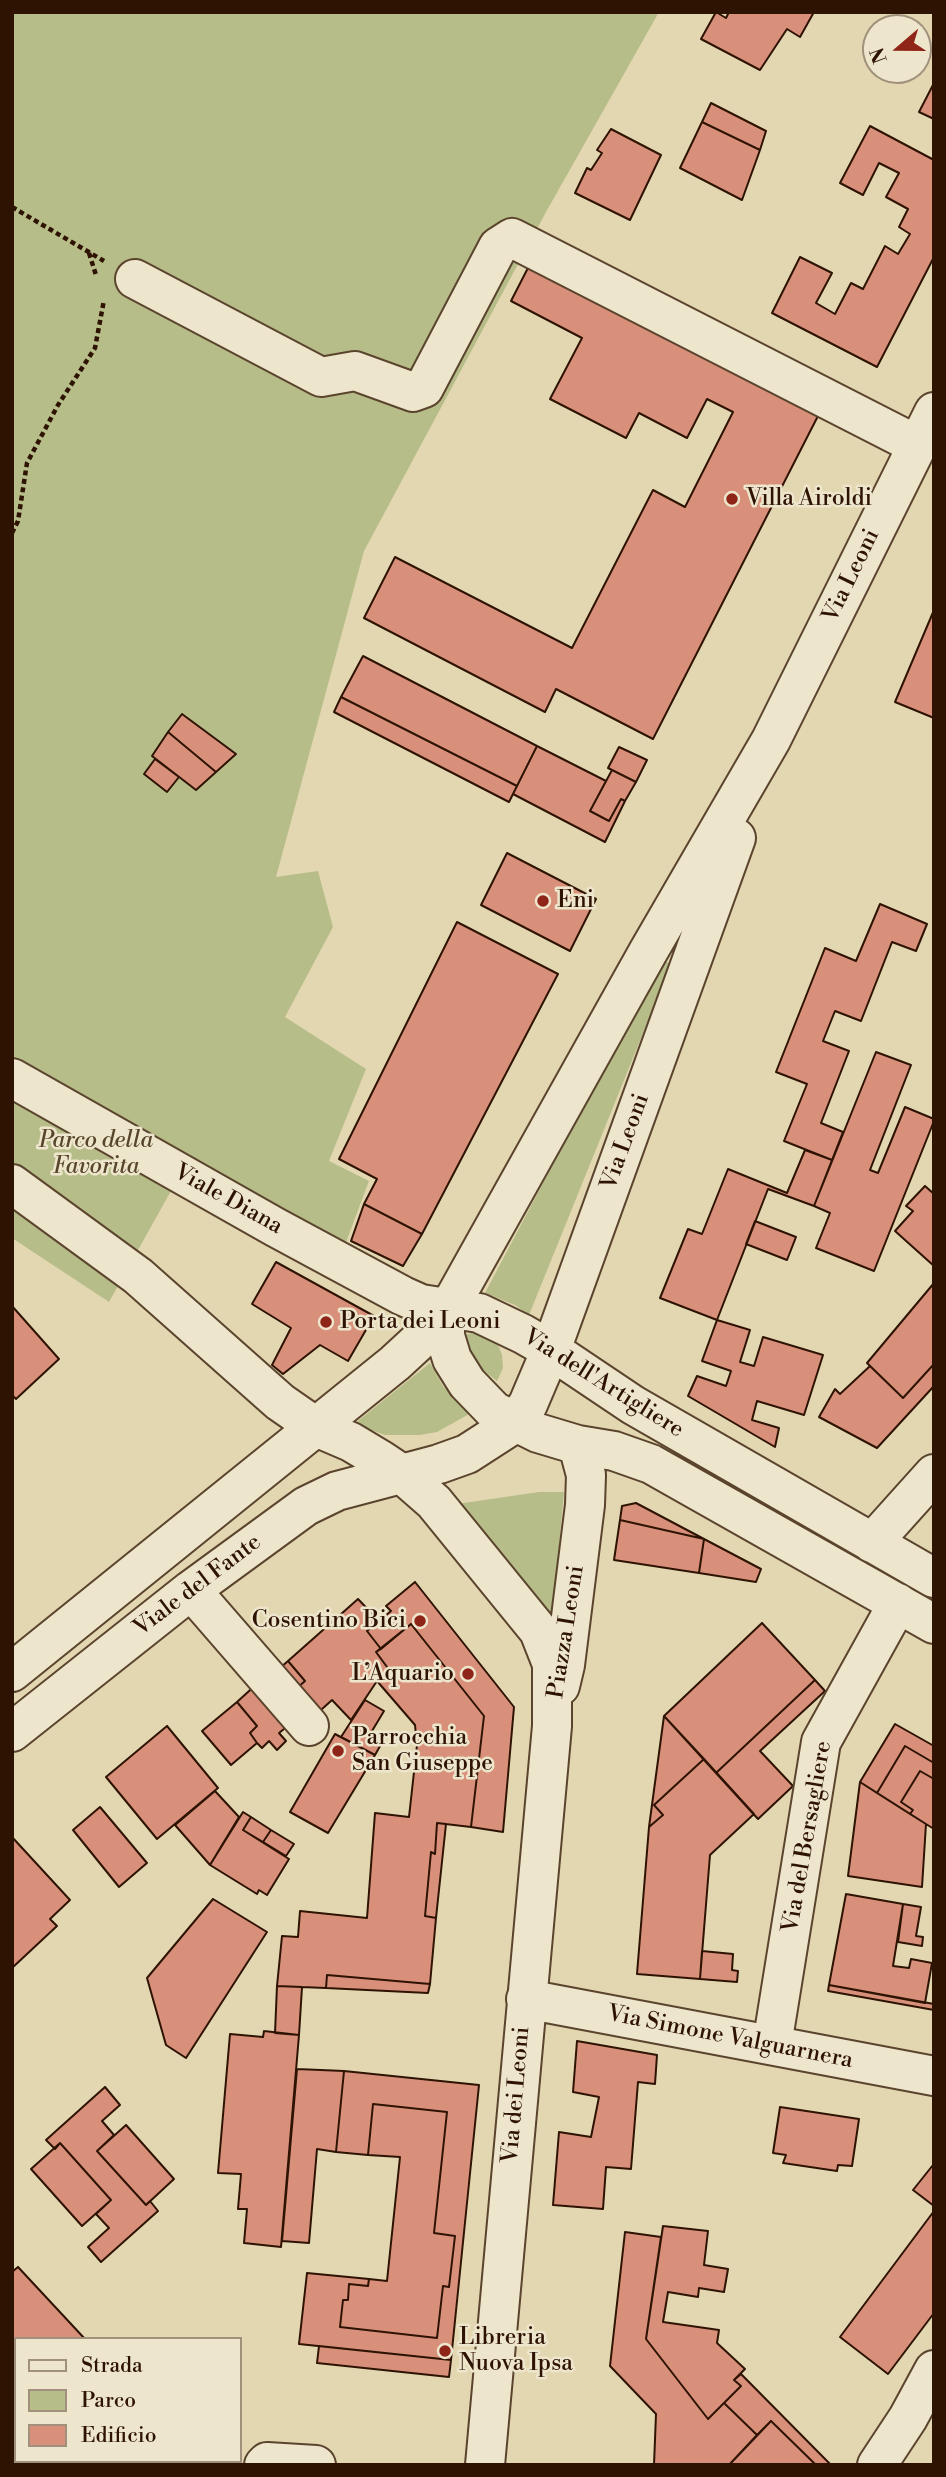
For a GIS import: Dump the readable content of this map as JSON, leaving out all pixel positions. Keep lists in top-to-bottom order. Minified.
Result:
{"streets":{"street":["Via Leoni","Viale Diana","Via dell'Artigliere","Viale del Fante","Piazza Leoni","Via del Bersagliere","Via Simone Valguarnera","Via dei Leoni"]},"crossings":[["Via Leoni","Viale Diana"],["Via Leoni","Via dell'Artigliere"],["Via Leoni","Viale del Fante"],["Via Leoni","Piazza Leoni"],["Viale Diana","Via dell'Artigliere"],["Via dell'Artigliere","Piazza Leoni"],["Via dell'Artigliere","Via del Bersagliere"],["Viale del Fante","Piazza Leoni"],["Piazza Leoni","Via dei Leoni"],["Via del Bersagliere","Via Simone Valguarnera"],["Via Simone Valguarnera","Via dei Leoni"]],"parks":["Parco della Favorita"],"places":["Villa Airoldi","Eni","Porta dei Leoni","Cosentino Bici","L’Aquario","Parrocchia San Giuseppe","Libreria Nuova Ipsa"],"legend":["Strada","Parco","Edificio"],"north":"left"}
